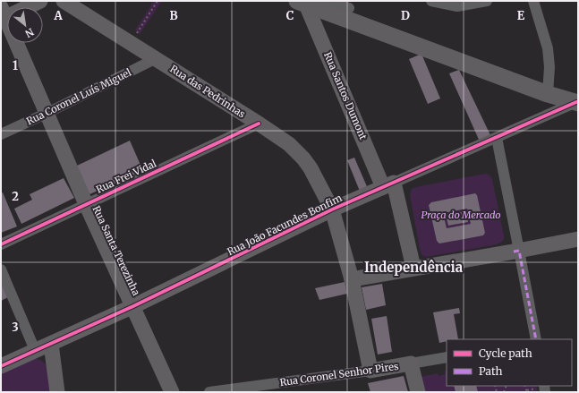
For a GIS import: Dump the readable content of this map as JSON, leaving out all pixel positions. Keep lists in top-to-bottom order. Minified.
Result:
{"streets":{"street":["Rua das Pedrinhas","Rua Santos Dumont","Rua Coronel Luís Miguel","Rua Frei Vidal","Rua João Facundes Bonfim","Rua Santa Terezinha","Rua Coronel Senhor Pires"]},"crossings":[["Rua das Pedrinhas","Rua Coronel Luís Miguel"],["Rua das Pedrinhas","Rua Frei Vidal"],["Rua das Pedrinhas","Rua João Facundes Bonfim"],["Rua das Pedrinhas","Rua Coronel Senhor Pires"],["Rua Santos Dumont","Rua João Facundes Bonfim"],["Rua Coronel Luís Miguel","Rua Santa Terezinha"],["Rua Frei Vidal","Rua Santa Terezinha"],["Rua João Facundes Bonfim","Rua Santa Terezinha"]],"districts":["Independência"],"parks":["Praça do Mercado"],"legend":["Cycle path","Path"],"north":"bottom right","grid":{"columns":["A","B","C","D","E"],"rows":["1","2","3"]}}
